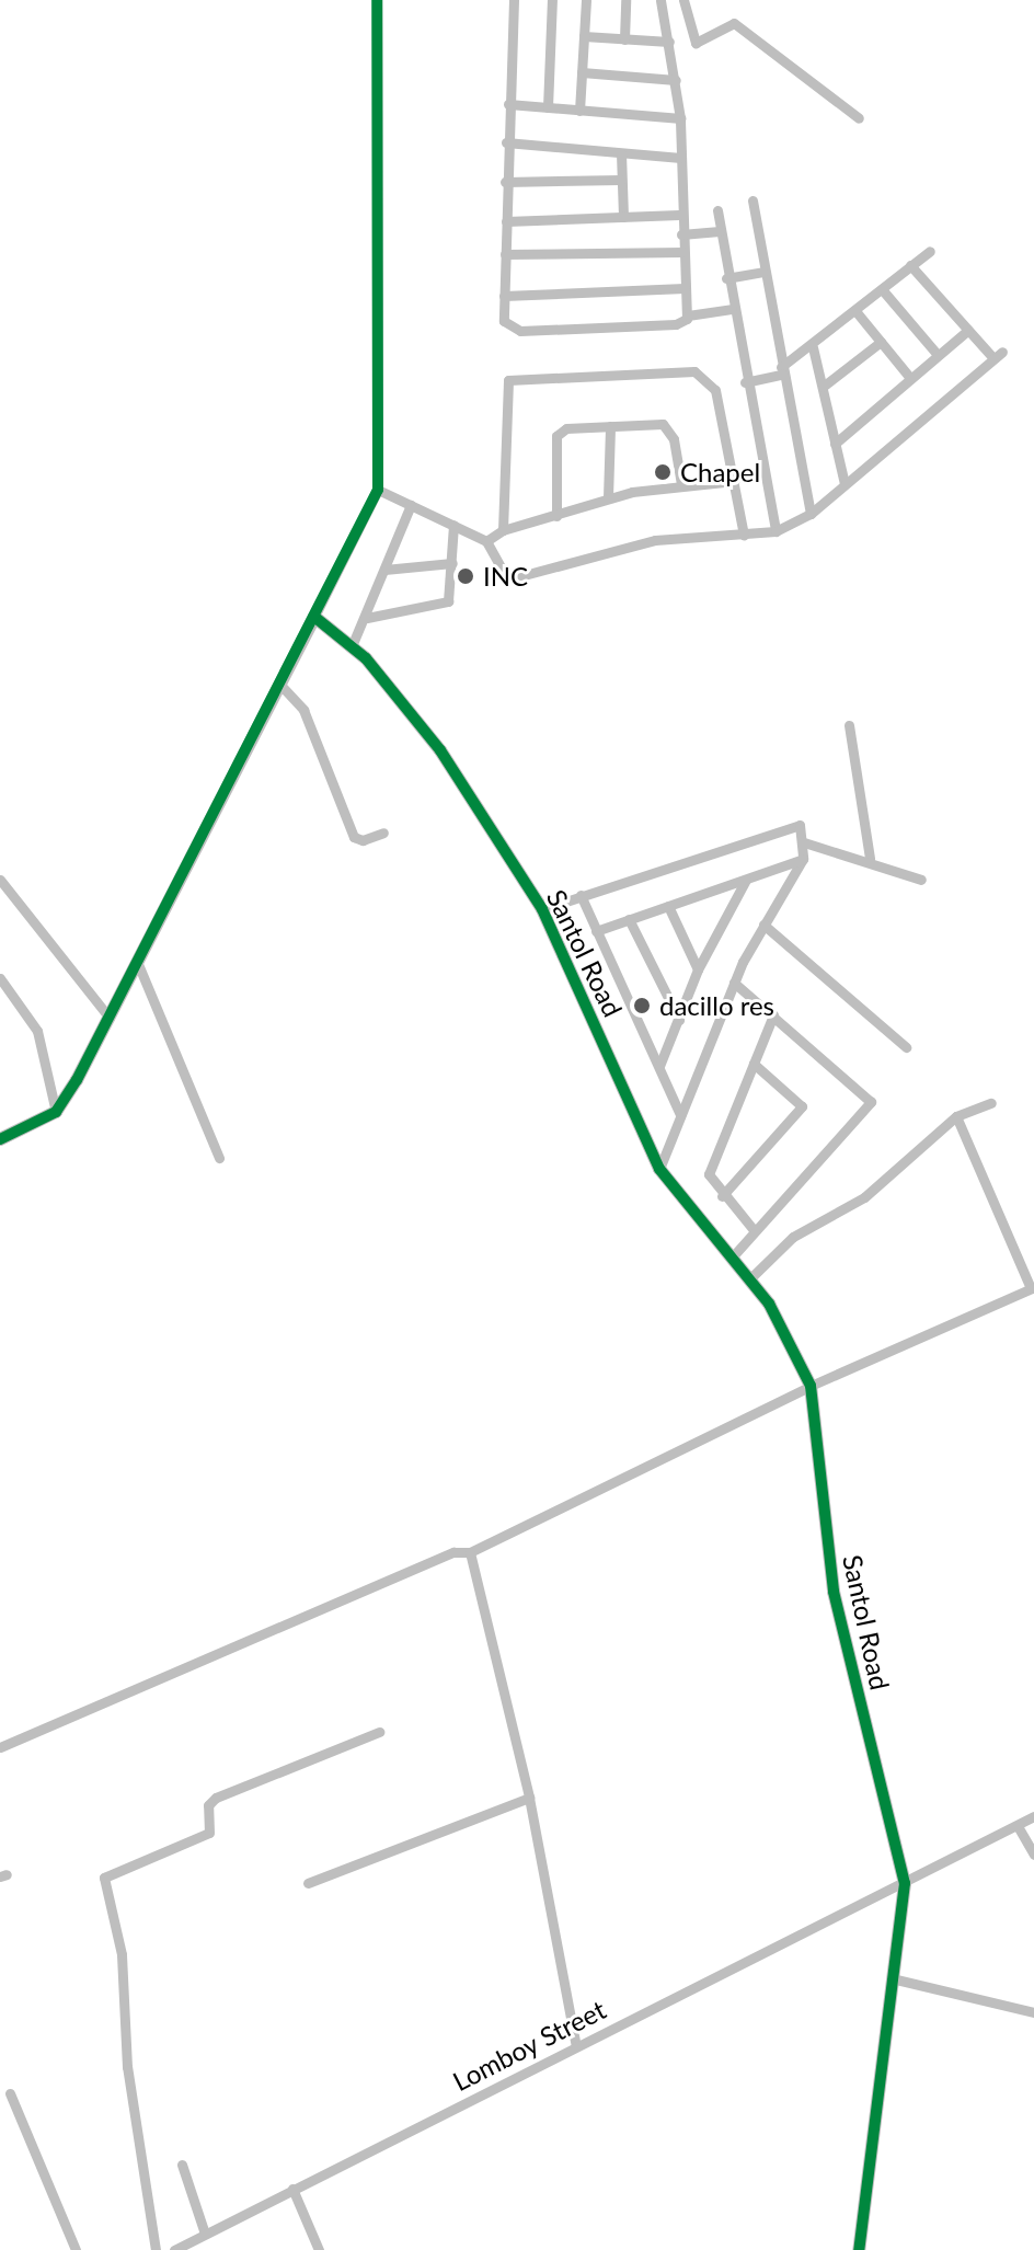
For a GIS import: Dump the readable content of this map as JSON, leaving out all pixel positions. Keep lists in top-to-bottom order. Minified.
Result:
{"streets":{"street":["Santol Road","Lomboy Street"]},"crossings":[["Santol Road","Lomboy Street"]],"places":["Chapel","INC","dacillo res"]}
